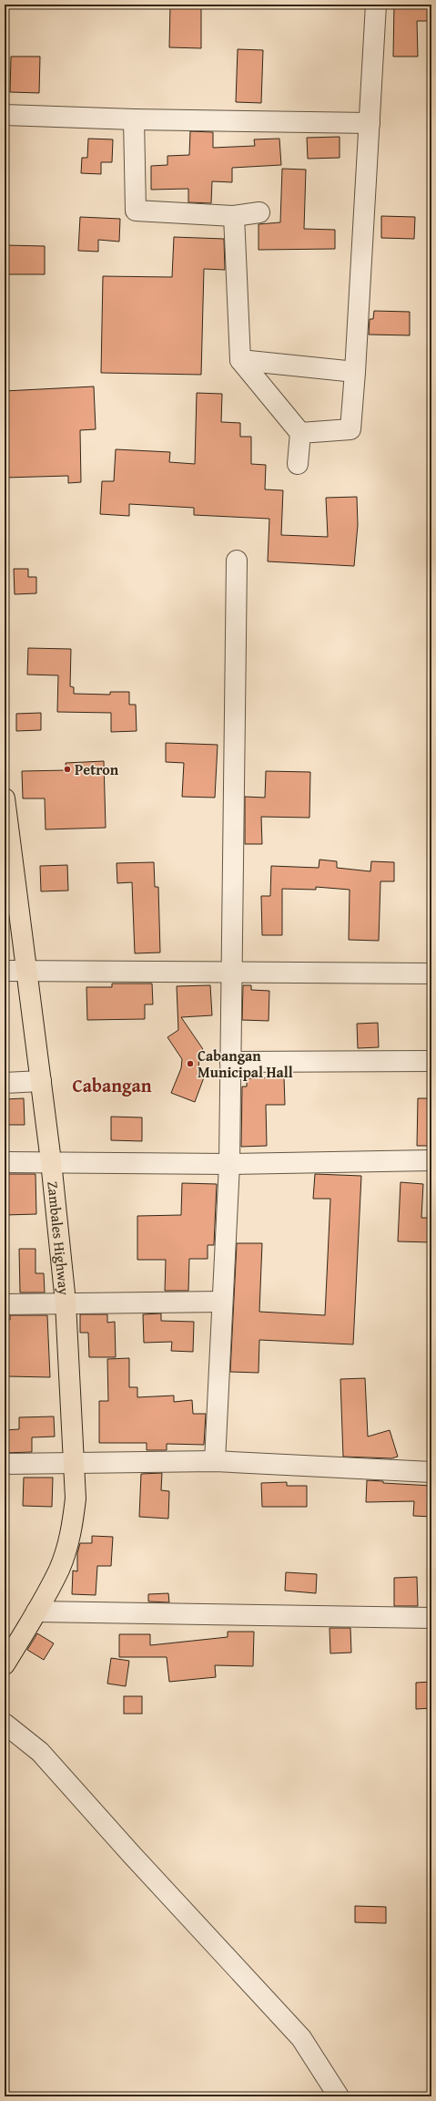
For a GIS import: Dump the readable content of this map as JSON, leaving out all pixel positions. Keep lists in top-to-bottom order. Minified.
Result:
{"streets":{"main road":["Zambales Highway"]},"districts":["Cabangan"],"places":["Petron","Cabangan Municipal Hall"]}
